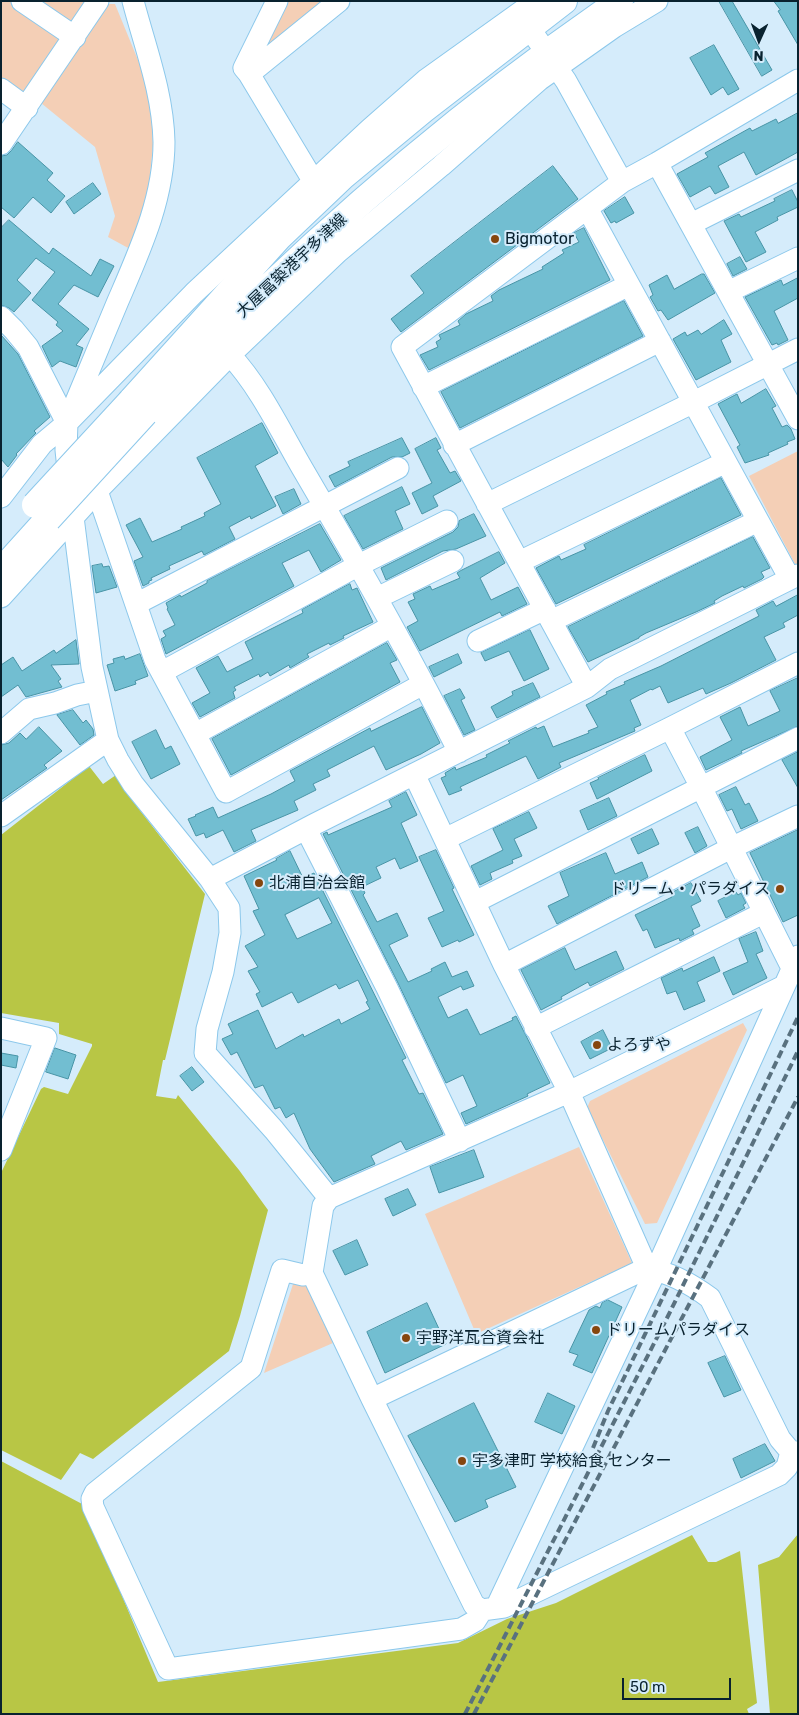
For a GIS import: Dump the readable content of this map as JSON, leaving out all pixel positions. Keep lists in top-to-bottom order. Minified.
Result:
{"streets":{"main road":["大屋冨築港宇多津線"]},"places":["Bigmotor","北浦自治会館","ドリーム・パラダイス","よろずや","ドリームパラダイス","宇野洋瓦合資会社","宇多津町 学校給食 センター"],"scale_bar":"50 m","north":"bottom"}
